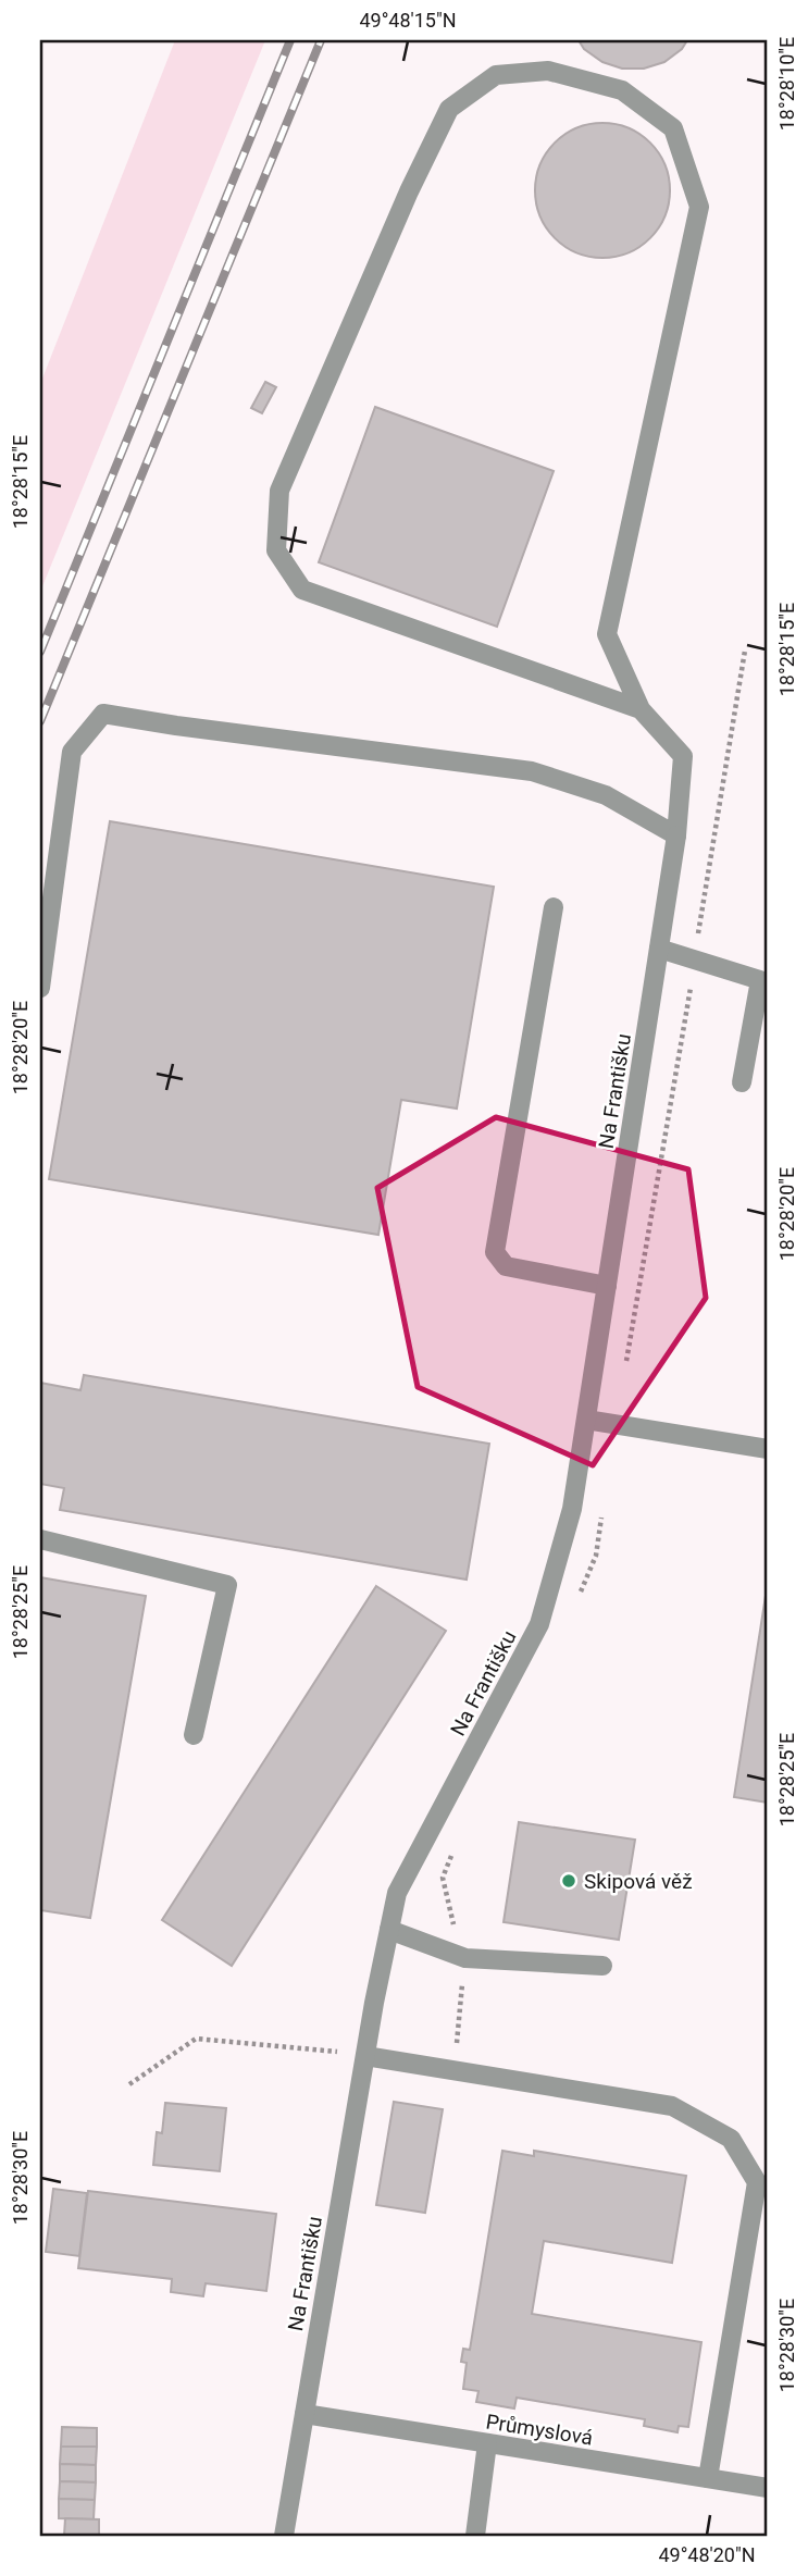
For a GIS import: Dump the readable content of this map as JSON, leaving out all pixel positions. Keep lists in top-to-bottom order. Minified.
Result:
{"streets":{"street":["Na Františku","Průmyslová"]},"crossings":[["Na Františku","Průmyslová"]],"places":["Skipová věž"],"coordinates":["49°48'15\"N","18°28'10\"E","18°28'15\"E","18°28'20\"E","18°28'25\"E","18°28'30\"E","49°48'20\"N"]}
